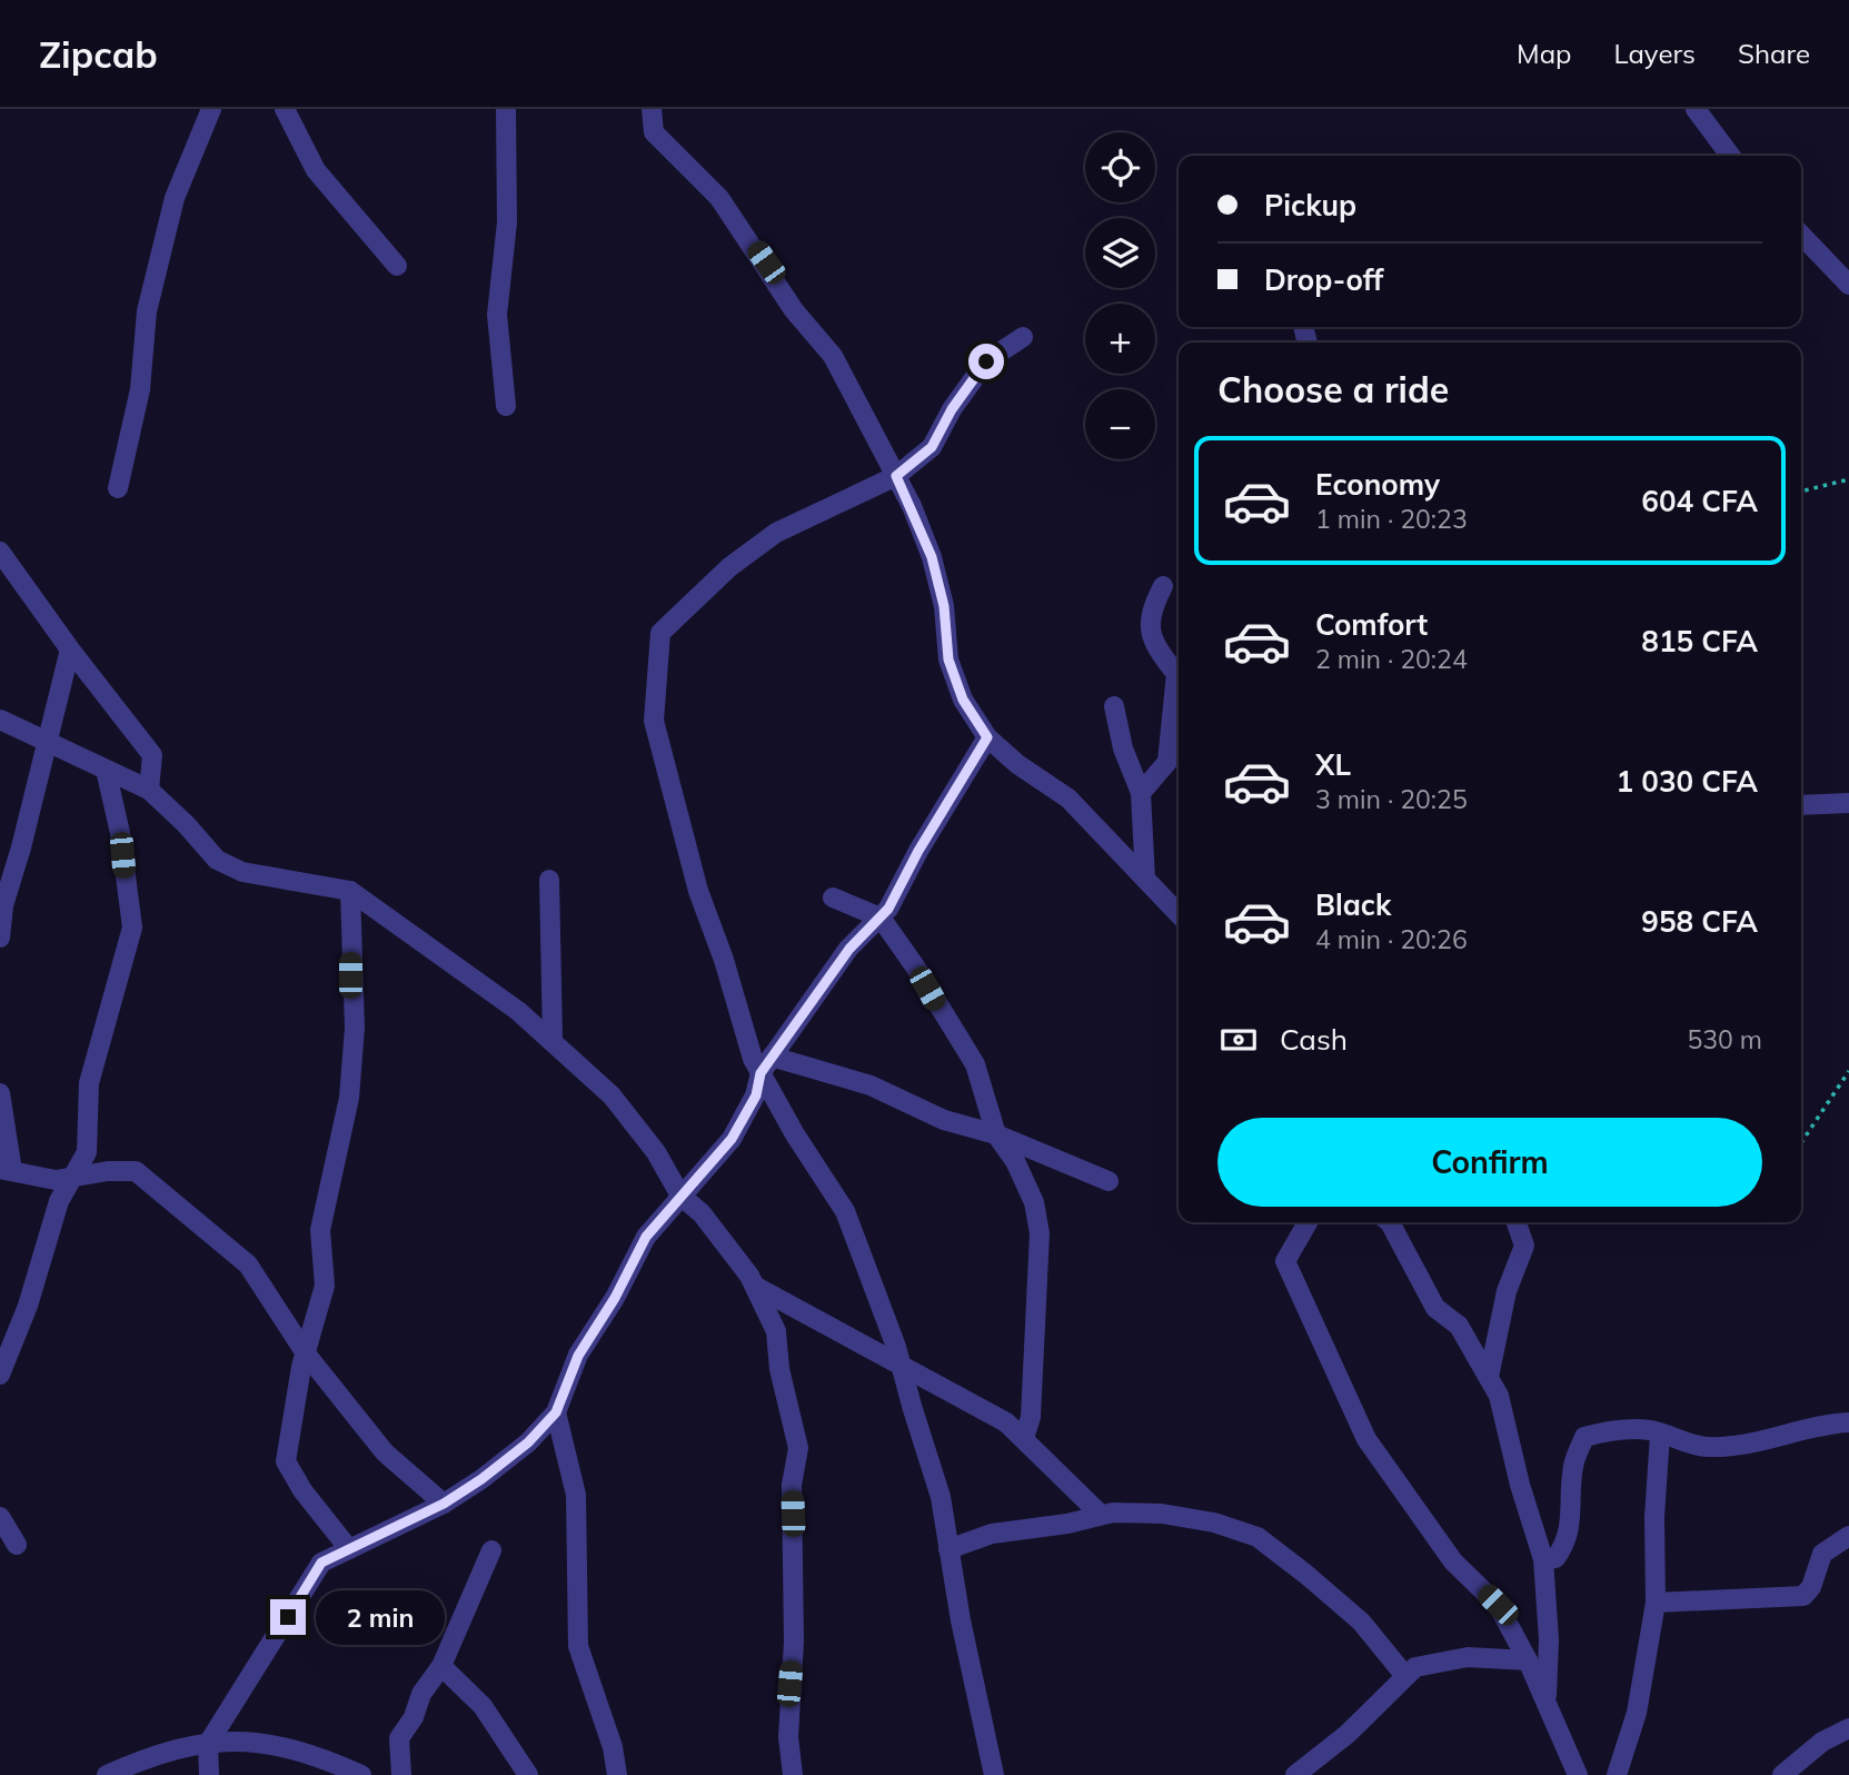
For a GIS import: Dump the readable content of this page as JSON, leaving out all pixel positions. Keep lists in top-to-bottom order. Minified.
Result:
{"page":{"header":"Zipcab","nav":["Map","Layers","Share"],"map_buttons":["+","−"],"banner":["Pickup","Drop-off"],"heading":"Choose a ride","list":[{"name":"Economy","note":"1 min · 20:23","value":"604 CFA"},{"name":"Comfort","note":"2 min · 20:24","value":"815 CFA"},{"name":"XL","note":"3 min · 20:25","value":"1 030 CFA"},{"name":"Black","note":"4 min · 20:26","value":"958 CFA"}],"pay":["Cash","530 m"],"buttons":"Confirm","bubble":"2 min"}}
